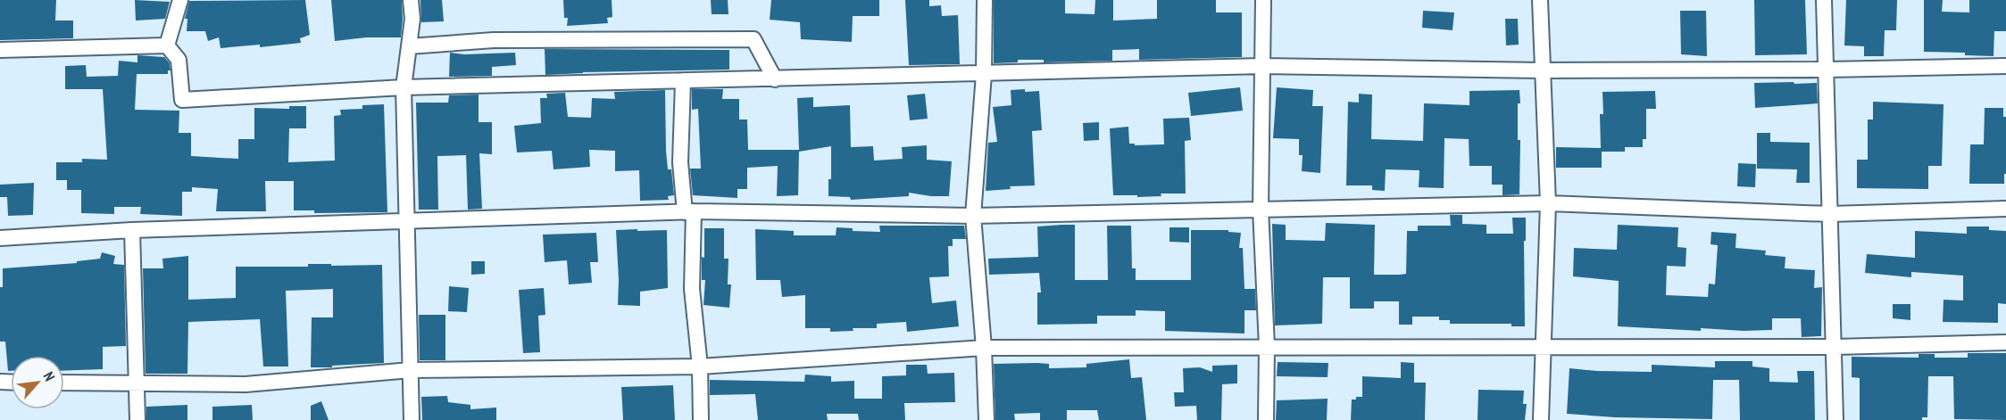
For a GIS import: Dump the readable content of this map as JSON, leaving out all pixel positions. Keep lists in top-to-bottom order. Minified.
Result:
{"north":"top right"}
